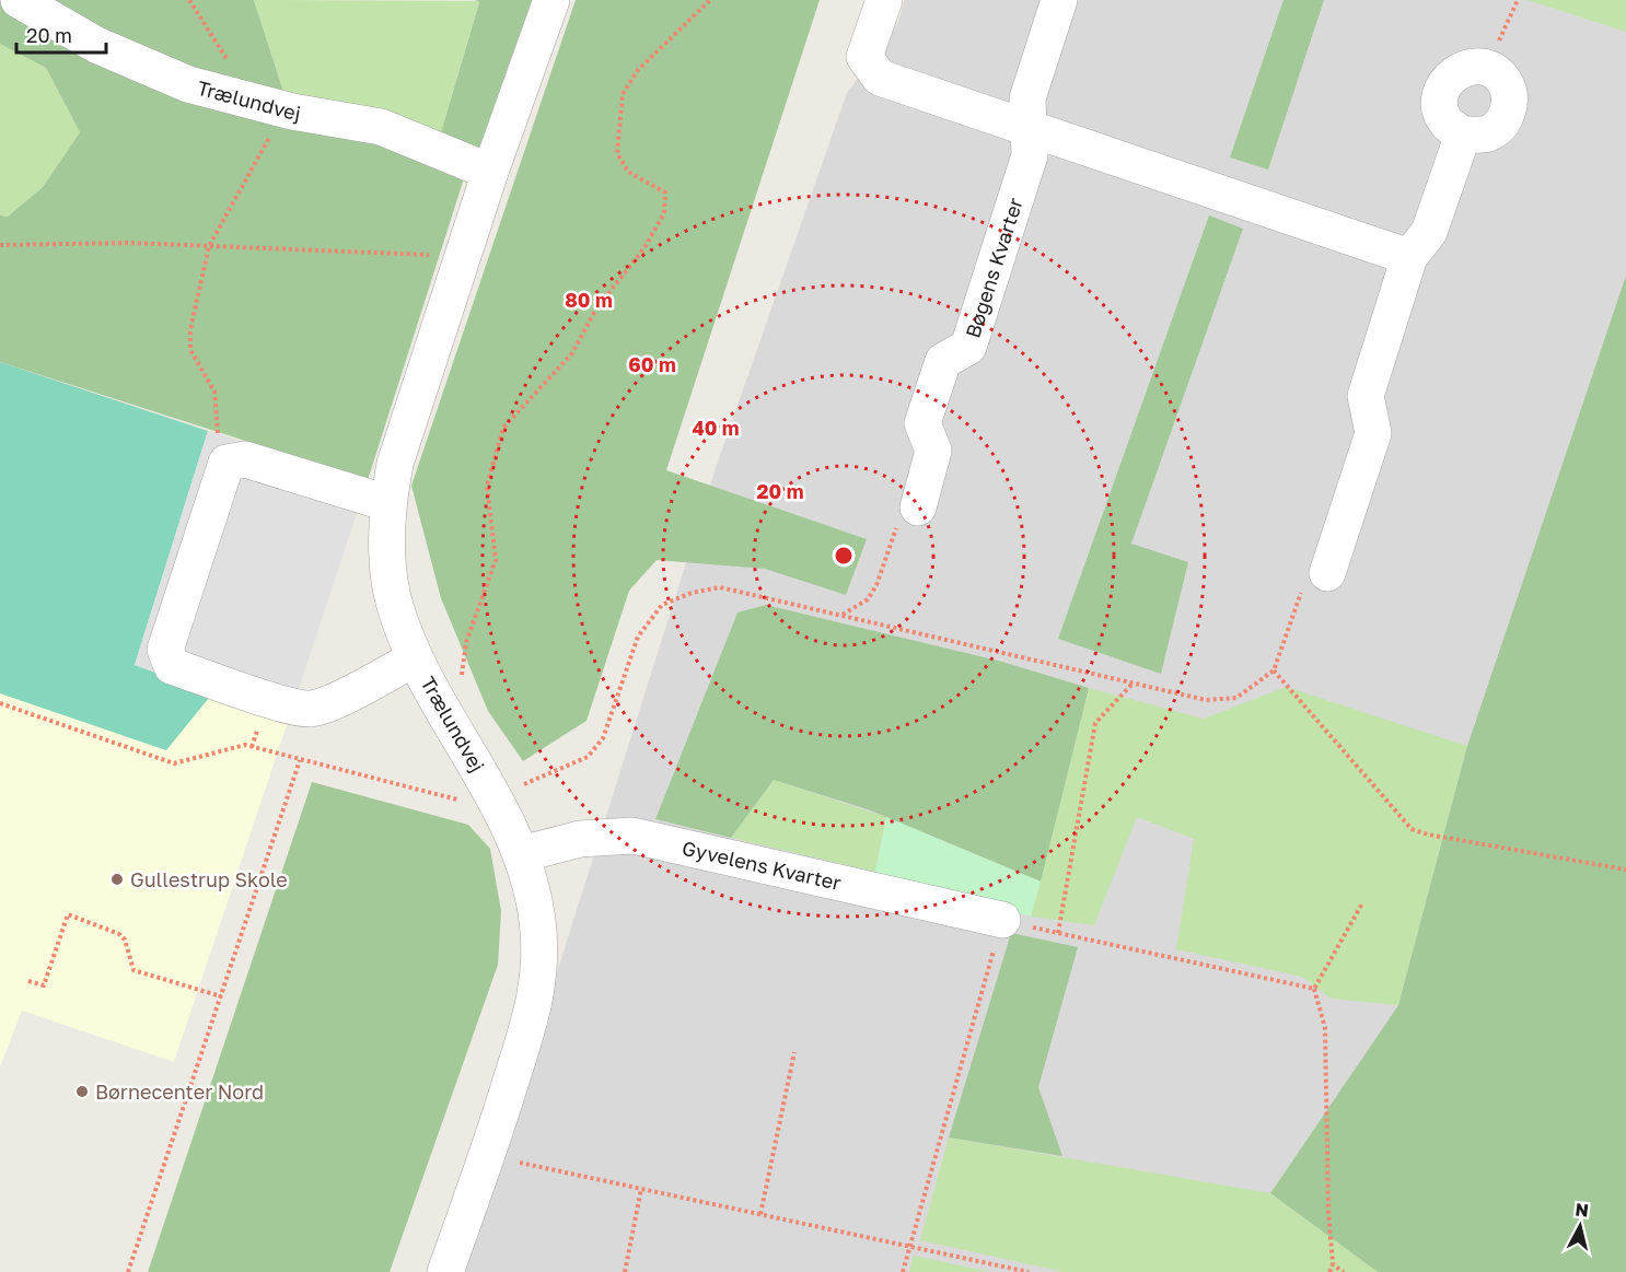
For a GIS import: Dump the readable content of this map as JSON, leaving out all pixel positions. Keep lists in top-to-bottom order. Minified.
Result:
{"streets":{"street":["Trælundvej","Bøgens Kvarter","Gyvelens Kvarter"]},"crossings":[["Trælundvej","Gyvelens Kvarter"]],"places":["Gullestrup Skole","Børnecenter Nord"],"scale_bar":"20 m","north":"top","rings":["80 m","60 m","40 m","20 m"]}
